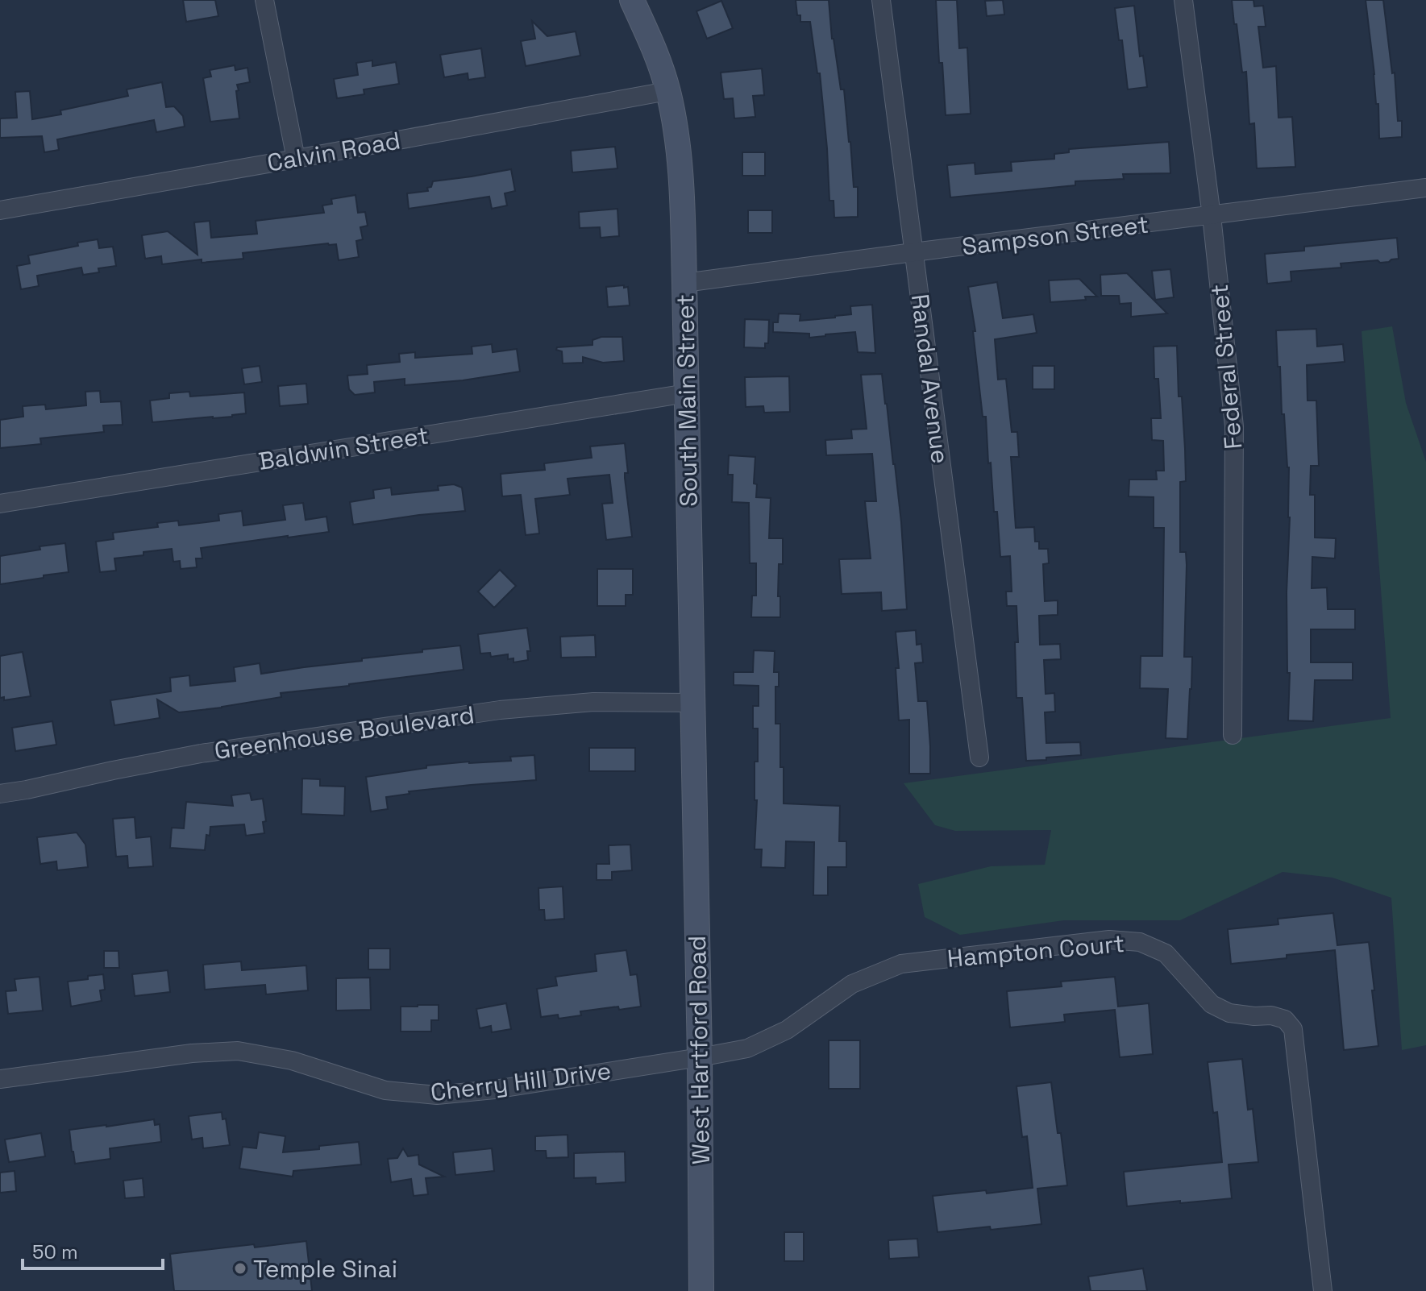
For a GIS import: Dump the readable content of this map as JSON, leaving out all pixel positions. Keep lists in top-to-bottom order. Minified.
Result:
{"streets":{"street":["Calvin Road","Sampson Street","Federal Street","Randal Avenue","South Main Street","Baldwin Street","Greenhouse Boulevard","Hampton Court","West Hartford Road","Cherry Hill Drive"]},"crossings":[["Calvin Road","South Main Street"],["Sampson Street","Federal Street"],["Sampson Street","Randal Avenue"],["Sampson Street","South Main Street"],["South Main Street","Baldwin Street"],["South Main Street","Greenhouse Boulevard"],["South Main Street","West Hartford Road"],["Hampton Court","West Hartford Road"],["Hampton Court","Cherry Hill Drive"],["West Hartford Road","Cherry Hill Drive"]],"places":["Temple Sinai"],"scale_bar":"50 m"}
